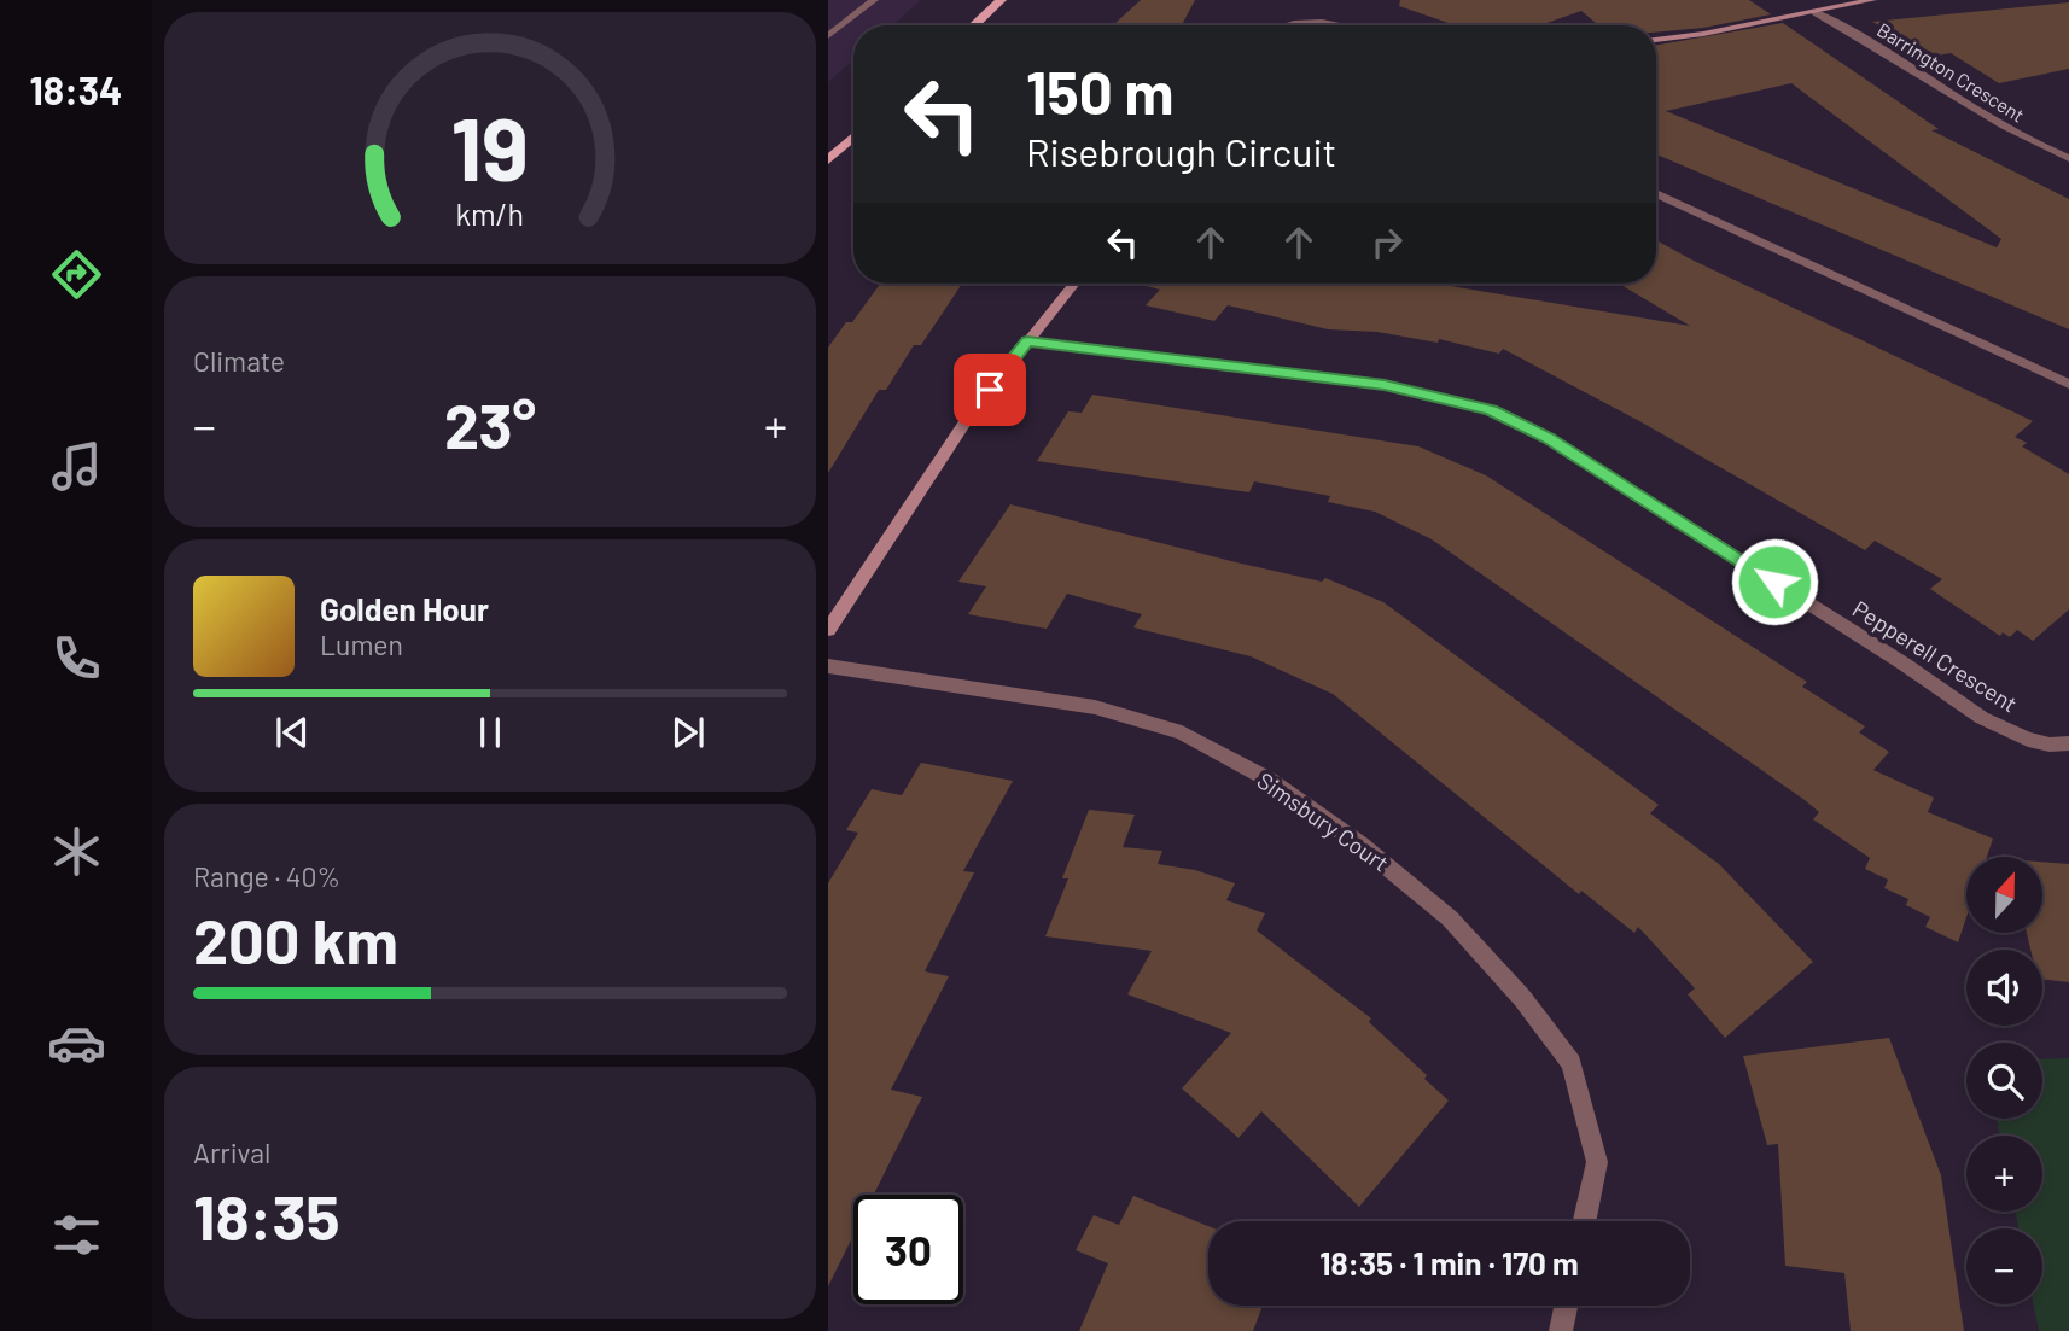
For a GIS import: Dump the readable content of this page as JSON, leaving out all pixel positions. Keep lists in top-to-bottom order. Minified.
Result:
{"streets":{"street":["Barrington Crescent","Pepperell Crescent","Simsbury Court"]},"north":"top","page":{"tabs":"18:34","turn":["150 m","Risebrough Circuit"],"tile":["Climate",["Range · 40%","200 km"],["Arrival","18:35"]],"heat":["−","23°","+"],"song":["Golden Hour","Lumen"],"map_buttons":["+","−"],"limit":"30","trip":"18:35 · 1 min · 170 m","gauge":["19","km/h"]}}
